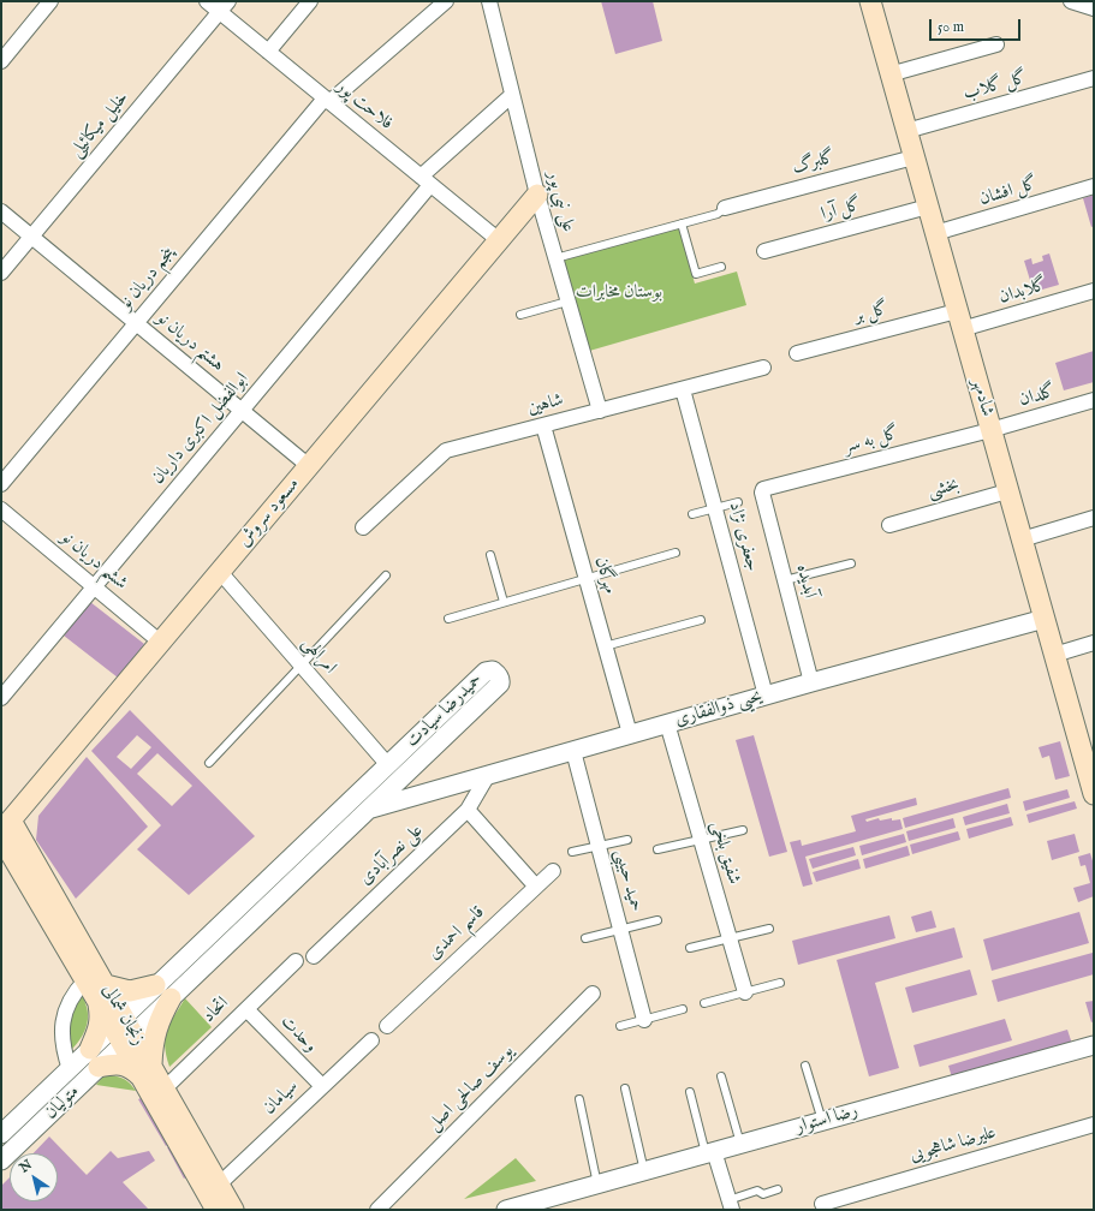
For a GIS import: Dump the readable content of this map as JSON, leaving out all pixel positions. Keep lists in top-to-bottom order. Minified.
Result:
{"streets":{"main road":["شادمهر","مسعود سروش","زنجان شمالی"],"street":["گل گلاب","فلاحت پور","خلیل میکائیلی","گلبرگ","گل افشان","علی نبی پور","گل آرا","پنجم دریان‌ نو","گلابدان","گل بر","هشتم دریان‌ نو","گلدان","شاهین","ابوالفضل اکبری داریان","گل به سر","بخشی","جعفری نژاد","ششم دریان‌ نو","مهرگان","آبدیده","امرالهی","یحیی ذوالفقاری","حمیدرضا سیادت","شفیق بلخی","علی نصرآبادی","حمید حبیبی","قاسم احمدی","اتحاد","وحدت","یوسف صالحی اصل","سیامان","متولیان","رضا استوار","علیرضا شاهجویی"]},"crossings":[["گل گلاب","شادمهر"],["فلاحت پور","خلیل میکائیلی"],["فلاحت پور","پنجم دریان‌ نو"],["فلاحت پور","ابوالفضل اکبری داریان"],["فلاحت پور","مسعود سروش"],["خلیل میکائیلی","هشتم دریان‌ نو"],["گلبرگ","علی نبی پور"],["گلبرگ","شادمهر"],["گل افشان","شادمهر"],["علی نبی پور","شاهین"],["علی نبی پور","ابوالفضل اکبری داریان"],["علی نبی پور","مسعود سروش"],["گل آرا","شادمهر"],["پنجم دریان‌ نو","هشتم دریان‌ نو"],["گلابدان","گل بر"],["گلابدان","شادمهر"],["گل بر","شادمهر"],["هشتم دریان‌ نو","ابوالفضل اکبری داریان"],["هشتم دریان‌ نو","مسعود سروش"],["گلدان","شادمهر"],["گلدان","گل به سر"],["شادمهر","گل به سر"],["شادمهر","بخشی"],["شادمهر","یحیی ذوالفقاری"],["شاهین","جعفری نژاد"],["شاهین","مهرگان"],["ابوالفضل اکبری داریان","ششم دریان‌ نو"],["گل به سر","آبدیده"],["مسعود سروش","ششم دریان‌ نو"],["مسعود سروش","امرالهی"],["مسعود سروش","زنجان شمالی"],["جعفری نژاد","یحیی ذوالفقاری"],["مهرگان","یحیی ذوالفقاری"],["آبدیده","یحیی ذوالفقاری"],["امرالهی","حمیدرضا سیادت"],["یحیی ذوالفقاری","حمیدرضا سیادت"],["یحیی ذوالفقاری","شفیق بلخی"],["یحیی ذوالفقاری","علی نصرآبادی"],["یحیی ذوالفقاری","حمید حبیبی"],["حمیدرضا سیادت","زنجان شمالی"],["حمیدرضا سیادت","متولیان"],["اتحاد","زنجان شمالی"],["اتحاد","وحدت"],["زنجان شمالی","سیامان"],["زنجان شمالی","متولیان"],["وحدت","سیامان"]],"parks":["بوستان مخابرات"],"scale_bar":"50 m","north":"top left"}
